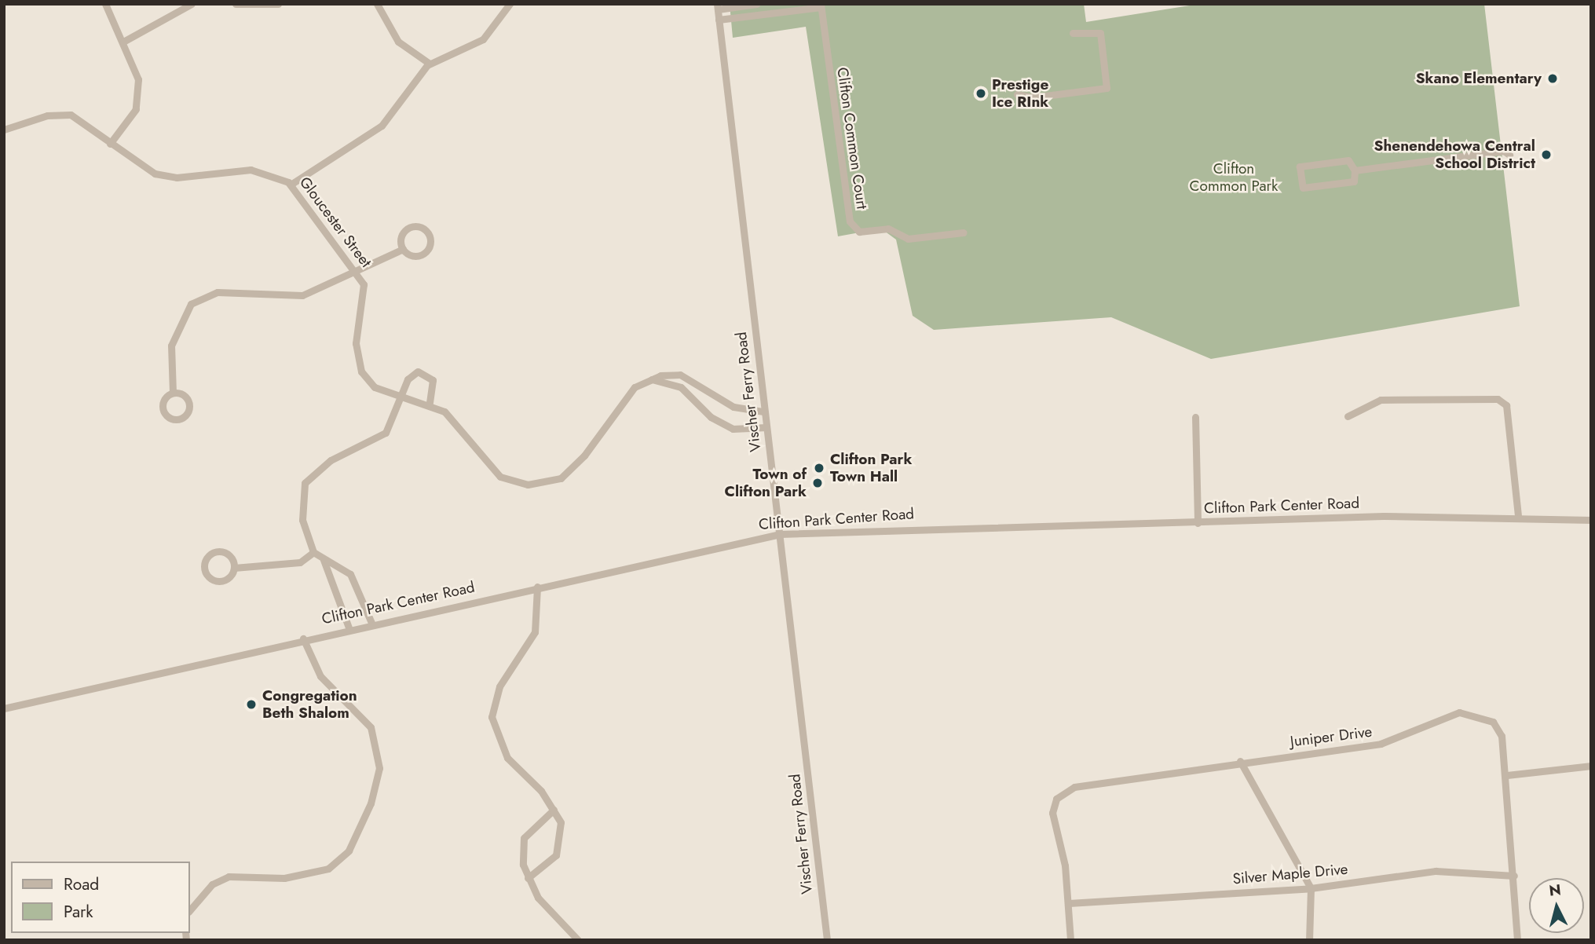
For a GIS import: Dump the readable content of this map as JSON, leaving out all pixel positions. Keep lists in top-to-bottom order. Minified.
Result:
{"streets":{"street":["Clifton Common Court","Gloucester Street","Vischer Ferry Road","Clifton Park Center Road","Juniper Drive","Silver Maple Drive"]},"crossings":[["Vischer Ferry Road","Clifton Park Center Road"],["Juniper Drive","Silver Maple Drive"]],"parks":["Clifton Common Park"],"places":["Skano Elementary","Prestige Ice RInk","Shenendehowa Central School District","Clifton Park Town Hall","Town of Clifton Park","Congregation Beth Shalom"],"legend":["Road","Park"],"north":"top"}
